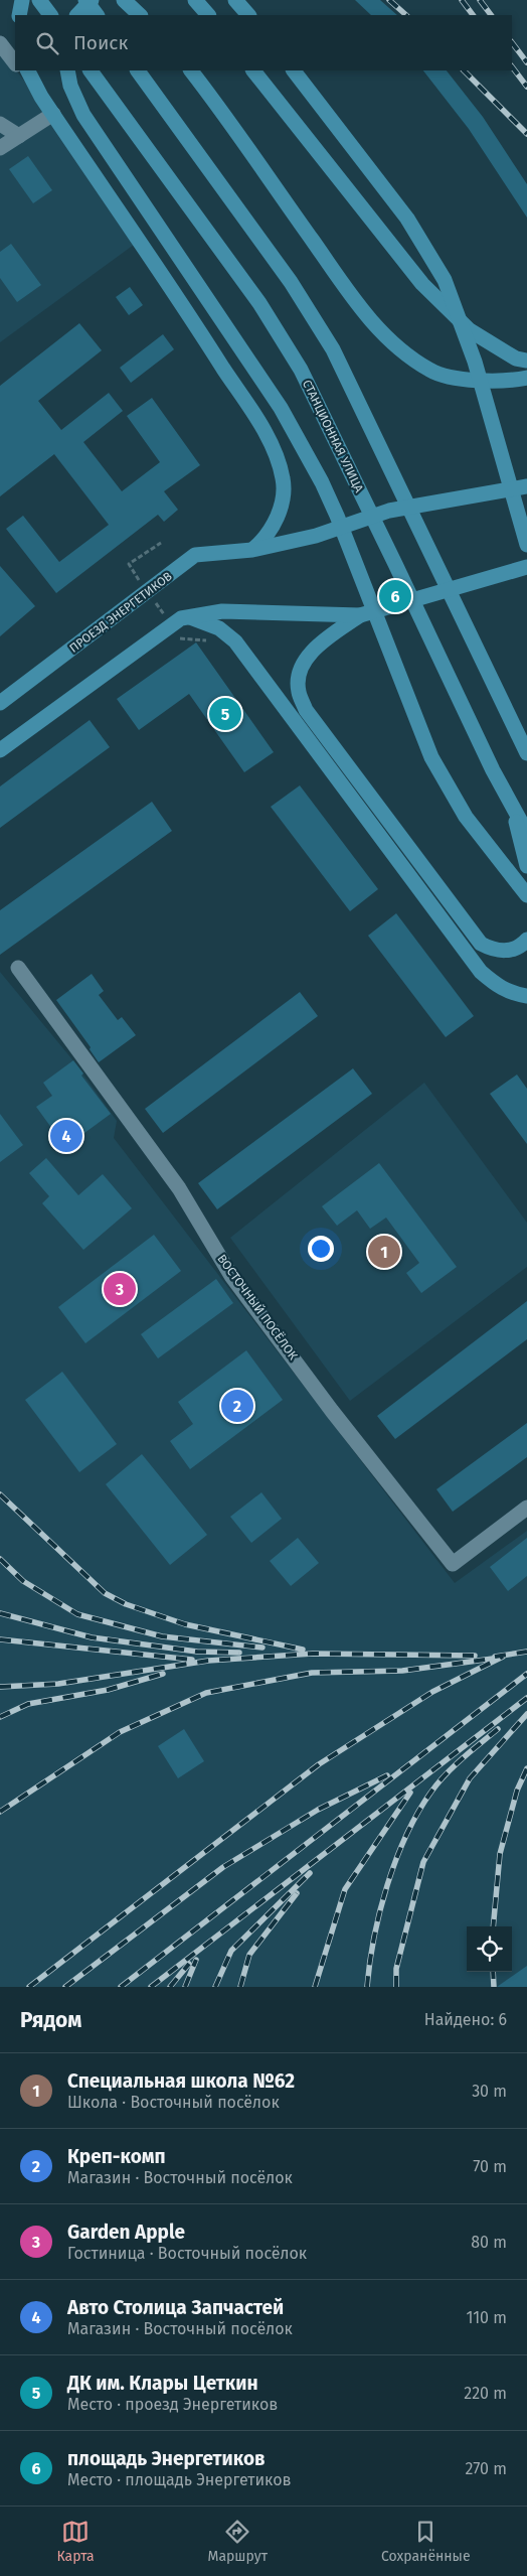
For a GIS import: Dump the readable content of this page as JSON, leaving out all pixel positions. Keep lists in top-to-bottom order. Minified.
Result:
{"streets":{"main road":["СТАНЦИОННАЯ УЛИЦА","ПРОЕЗД ЭНЕРГЕТИКОВ"],"street":["ВОСТОЧНЫЙ ПОСЁЛОК"]},"page":{"search":"Поиск","pins":["6","5","4","1","3","2"],"heading":["Рядом","Найдено: 6"],"list":[{"mark":"1","name":"Специальная школа №62","note":"Школа · Восточный посёлок","value":"30 m"},{"mark":"2","name":"Креп-комп","note":"Магазин · Восточный посёлок","value":"70 m"},{"mark":"3","name":"Garden Apple","note":"Гостиница · Восточный посёлок","value":"80 m"},{"mark":"4","name":"Авто Столица Запчастей","note":"Магазин · Восточный посёлок","value":"110 m"},{"mark":"5","name":"ДК им. Клары Цеткин","note":"Место · проезд Энергетиков","value":"220 m"},{"mark":"6","name":"площадь Энергетиков","note":"Место · площадь Энергетиков","value":"270 m"}],"nav":["Карта","Маршрут","Сохранённые"]}}
